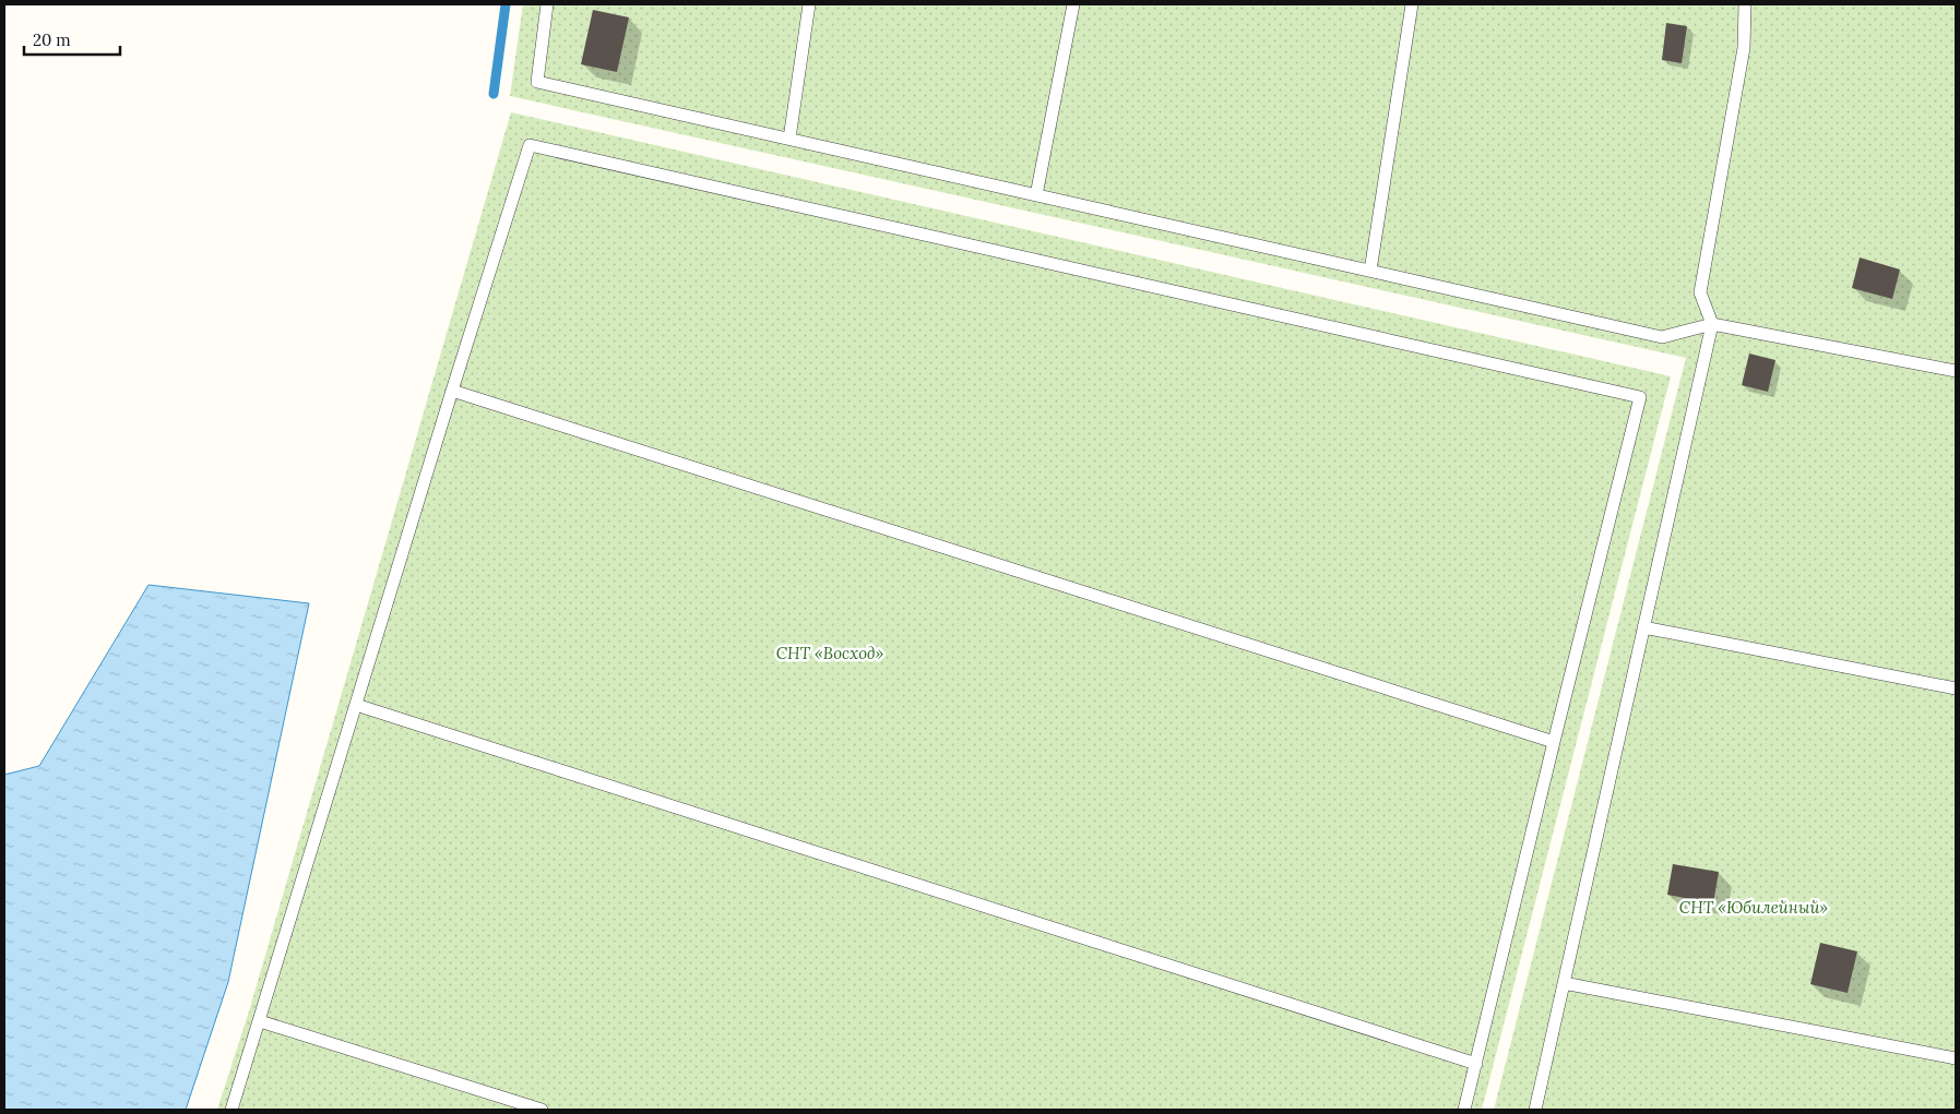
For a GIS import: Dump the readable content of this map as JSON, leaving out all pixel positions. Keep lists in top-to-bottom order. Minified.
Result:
{"parks":["СНТ «Восход»","СНТ «Юбилейный»"],"scale_bar":"20 m"}
